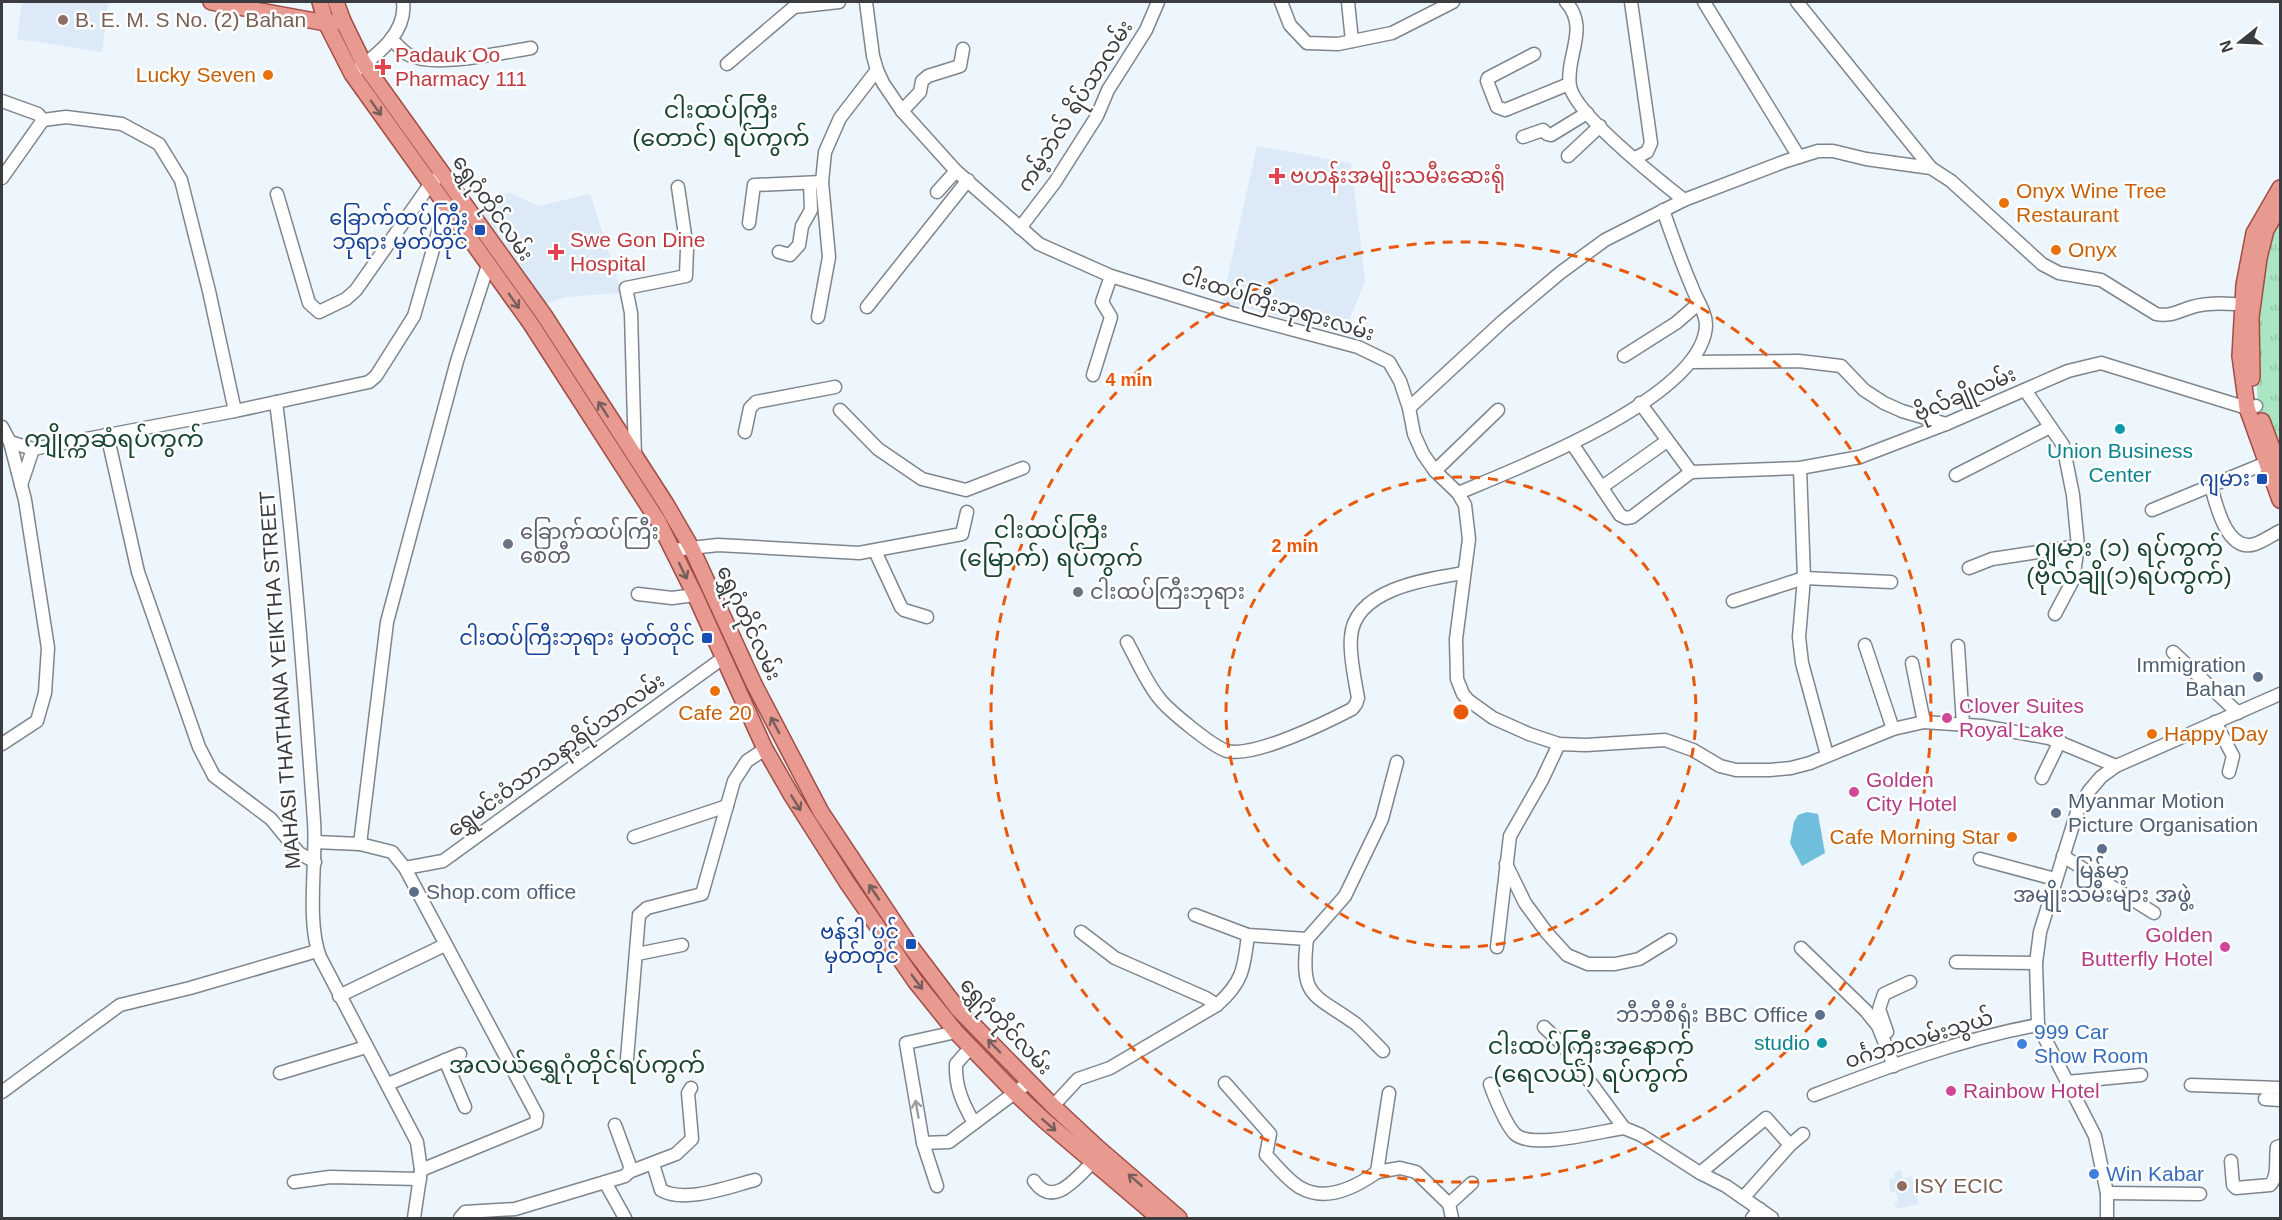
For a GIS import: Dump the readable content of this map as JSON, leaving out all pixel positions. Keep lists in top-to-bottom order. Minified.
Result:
{"streets":{"main road":["ရွှေဂုံတိုင်လမ်း"],"street":["ကမ့်ဘဲလ် ရိပ်သာလမ်း","ငါးထပ်ကြီးဘုရားလမ်း","ဗိုလ်ချိုလမ်း","MAHASI THATHANA YEIKTHA STREET","ရွှေမင်းဝံသာသနာ့ရိပ်သာလမ်း","ဝင်္ဂဘာလမ်းသွယ်"]},"crossings":[["ကမ့်ဘဲလ် ရိပ်သာလမ်း","ငါးထပ်ကြီးဘုရားလမ်း"],["ရွှေဂုံတိုင်လမ်း","ရွှေမင်းဝံသာသနာ့ရိပ်သာလမ်း"]],"districts":["ငါးထပ်ကြီး (တောင်) ရပ်ကွက်","ကျိုက္ကဆံရပ်ကွက်","ငါးထပ်ကြီး (မြောက်) ရပ်ကွက်","ဂျမား (၁) ရပ်ကွက် (ဗိုလ်ချို(၁)ရပ်ကွက်)","ငါးထပ်ကြီးအနောက် (ရေလယ်) ရပ်ကွက်","အလယ်ရွှေဂုံတိုင်ရပ်ကွက်"],"places":{"other":["B. E. M. S No. (2) Bahan","Lucky Seven","Onyx Wine Tree Restaurant","Onyx","Union Business Center","ခြောက်ထပ်ကြီး စေတီ","ငါးထပ်ကြီးဘုရား","Immigration Bahan","Cafe 20","Clover Suites Royal Lake","Happy Day","Golden City Hotel","Myanmar Motion Picture Organisation","Cafe Morning Star","မြန်မာ့ အမျိုးသမီးများ အဖွဲ့","Shop.com office","Golden Butterfly Hotel","ဘီဘီစီရုံး BBC Office","studio","999 Car Show Room","Rainbow Hotel","Win Kabar","ISY ECIC"],"health":["Padauk Oo Pharmacy 111","ဗဟန်းအမျိုးသမီးဆေးရုံ","Swe Gon Dine Hospital"],"transit":["ခြောက်ထပ်ကြီး ဘုရား မှတ်တိုင်","ဂျမား","ငါးထပ်ကြီးဘုရား မှတ်တိုင်","ဗန်ဒါ ပင် မှတ်တိုင်"]},"north":"left","rings":["4 min","2 min"]}
